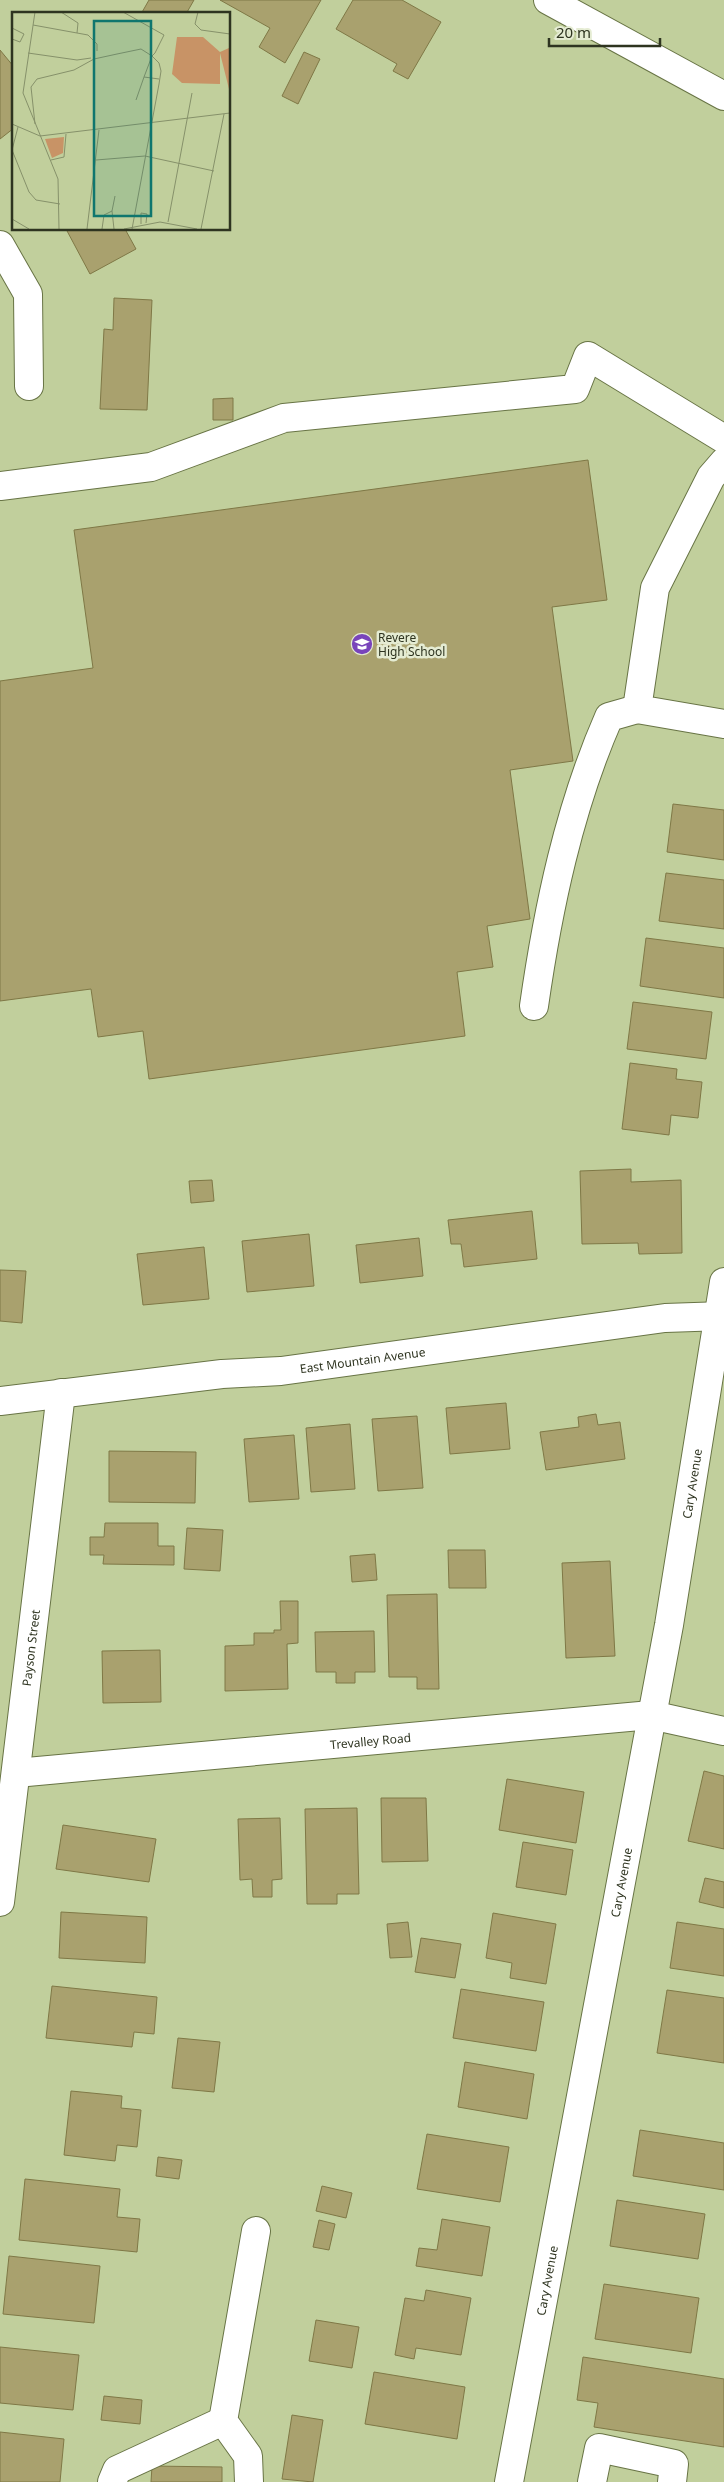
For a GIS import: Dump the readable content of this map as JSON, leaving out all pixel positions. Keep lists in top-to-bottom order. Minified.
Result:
{"streets":{"street":["East Mountain Avenue","Cary Avenue","Payson Street","Trevalley Road"]},"crossings":[["East Mountain Avenue","Cary Avenue"],["East Mountain Avenue","Payson Street"],["Cary Avenue","Trevalley Road"],["Payson Street","Trevalley Road"]],"places":{"school or university":["Revere High School"]},"scale_bar":"20 m"}
